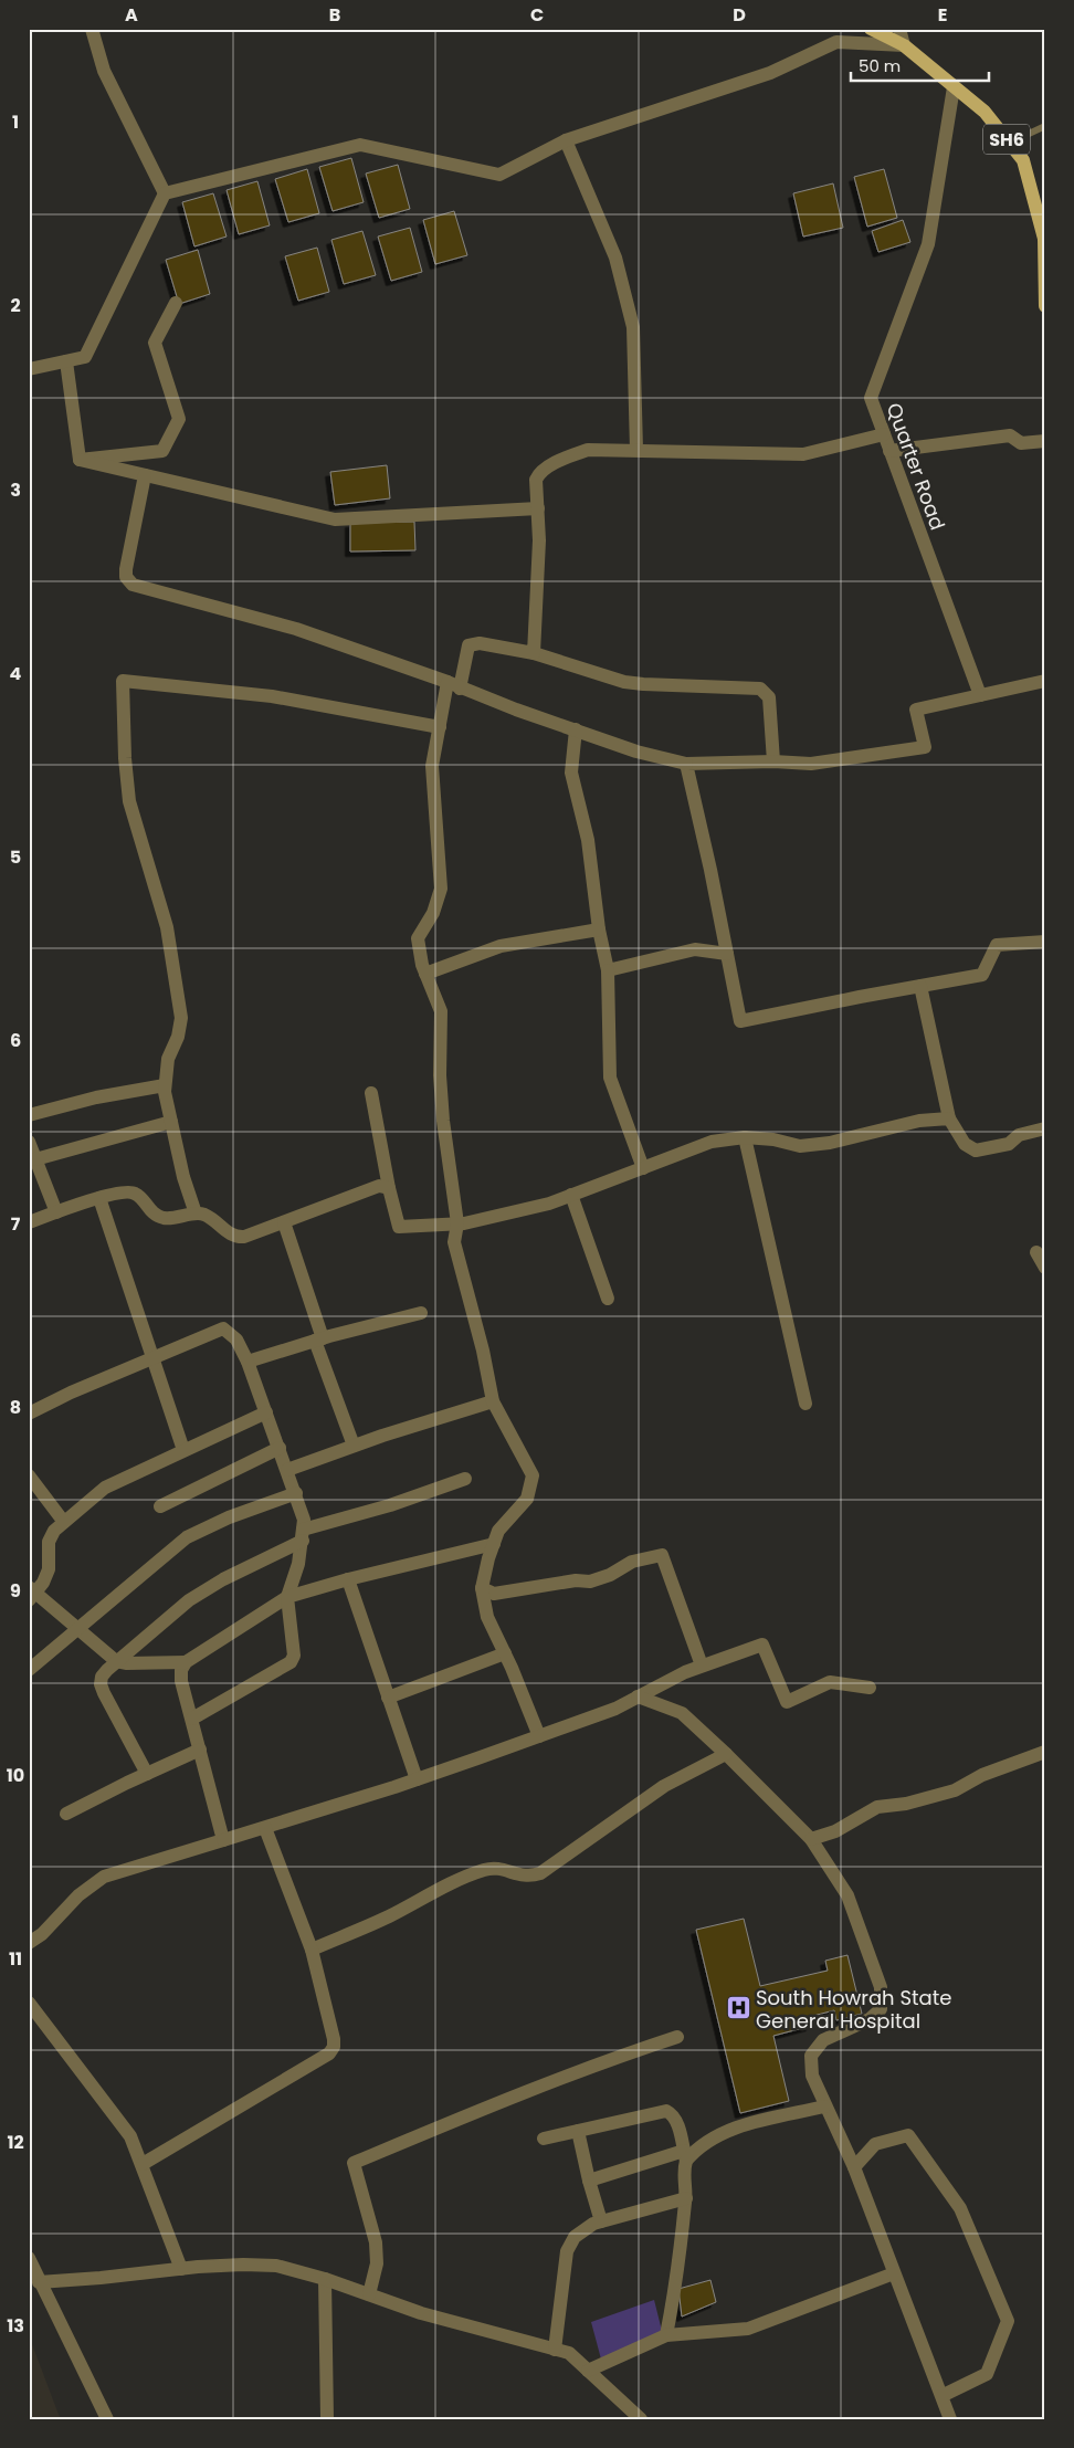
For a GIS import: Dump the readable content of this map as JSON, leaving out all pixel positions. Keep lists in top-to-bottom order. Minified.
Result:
{"streets":{"main road":["SH6"],"street":["Quarter Road"]},"crossings":[["SH6","Quarter Road"]],"places":{"hospital":["South Howrah State General Hospital"]},"scale_bar":"50 m","grid":{"columns":["A","B","C","D","E"],"rows":["1","2","3","4","5","6","7","8","9","10","11","12","13"]}}
